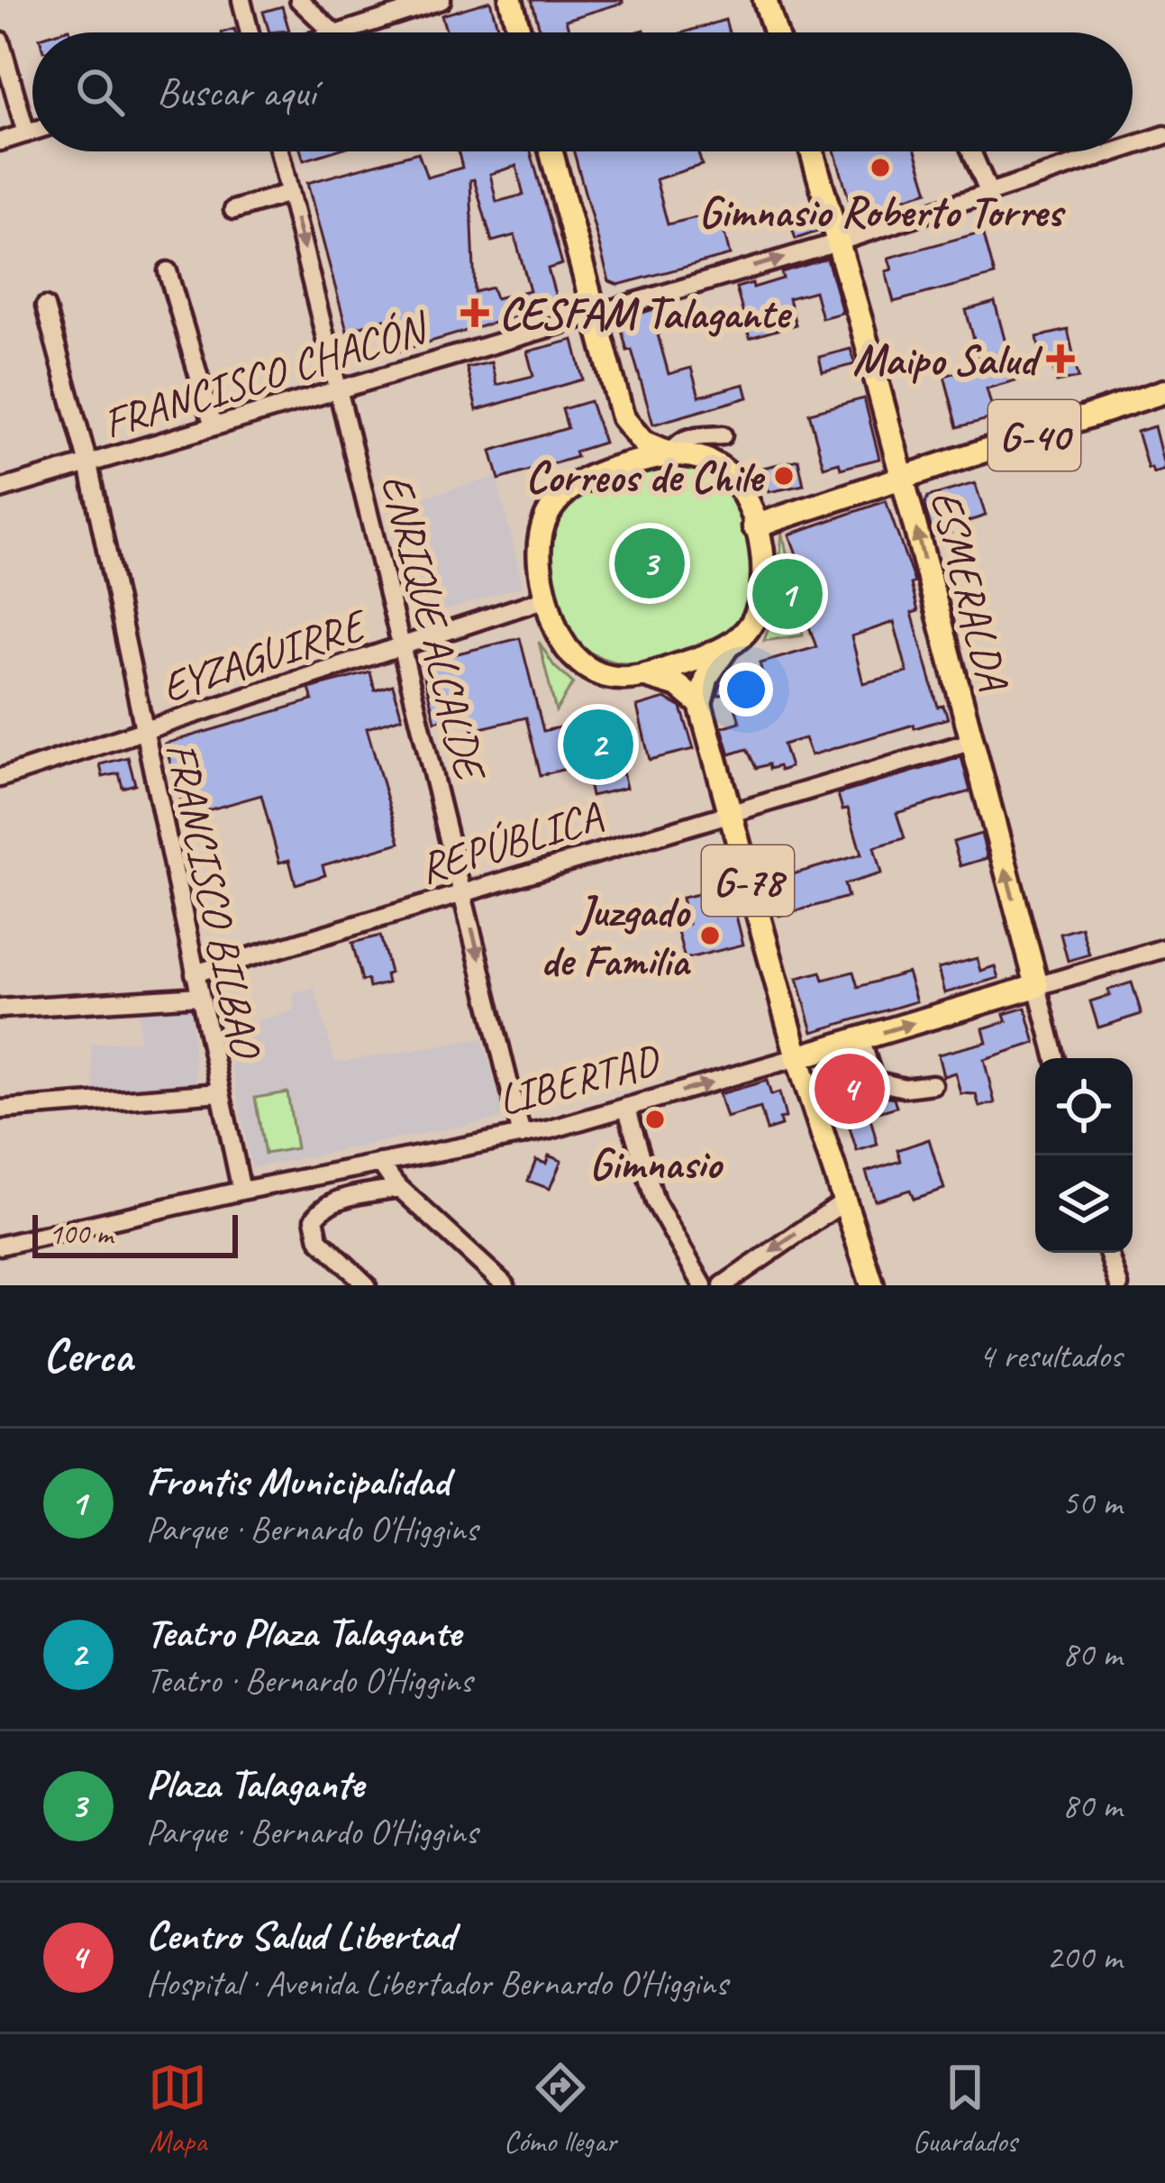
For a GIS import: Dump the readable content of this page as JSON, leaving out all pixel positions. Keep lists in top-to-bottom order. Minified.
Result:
{"streets":{"main road":["G-40","ESMERALDA","G-78","LIBERTAD"],"street":["FRANCISCO CHACÓN","ENRIQUE ALCALDE","EYZAGUIRRE","REPÚBLICA","FRANCISCO BILBAO"]},"crossings":[["FRANCISCO CHACÓN","ESMERALDA"],["FRANCISCO CHACÓN","ENRIQUE ALCALDE"],["FRANCISCO CHACÓN","FRANCISCO BILBAO"],["G-40","ESMERALDA"],["G-40","EYZAGUIRRE"],["ESMERALDA","REPÚBLICA"],["ESMERALDA","LIBERTAD"],["ENRIQUE ALCALDE","EYZAGUIRRE"],["ENRIQUE ALCALDE","REPÚBLICA"],["ENRIQUE ALCALDE","LIBERTAD"],["EYZAGUIRRE","FRANCISCO BILBAO"],["REPÚBLICA","G-78"],["REPÚBLICA","FRANCISCO BILBAO"],["G-78","LIBERTAD"],["FRANCISCO BILBAO","LIBERTAD"]],"one_way":["ESMERALDA"],"places":{"other":["Gimnasio Roberto Torres","Correos de Chile","Juzgado de Familia","Gimnasio"],"health":["CESFAM Talagante","Maipo Salud"]},"scale_bar":"100 m","page":{"search":"Buscar aquí","pins":["3","1","2","4"],"scale":"100 m","heading":["Cerca","4 resultados"],"list":[{"mark":"1","name":"Frontis Municipalidad","note":"Parque · Bernardo O'Higgins","value":"50 m"},{"mark":"2","name":"Teatro Plaza Talagante","note":"Teatro · Bernardo O'Higgins","value":"80 m"},{"mark":"3","name":"Plaza Talagante","note":"Parque · Bernardo O'Higgins","value":"80 m"},{"mark":"4","name":"Centro Salud Libertad","note":"Hospital · Avenida Libertador Bernardo O'Higgins","value":"200 m"}],"nav":["Mapa","Cómo llegar","Guardados"]}}
